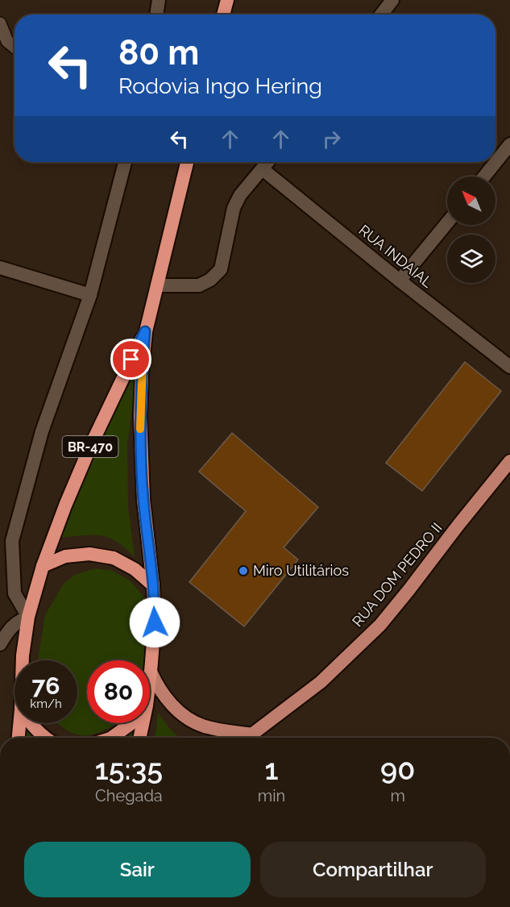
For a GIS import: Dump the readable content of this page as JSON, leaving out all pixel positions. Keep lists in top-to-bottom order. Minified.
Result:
{"streets":{"highway":["BR-470"],"main road":["RUA DOM PEDRO II"],"street":["RUA INDAIAL"]},"places":["Miro Utilitários"],"north":"top left","page":{"turn":["80 m","Rodovia Ingo Hering"],"speed":"76 km/h","limit":"80","eta":["15:35","Chegada","1","min","90","m"],"buttons":["Sair","Compartilhar"]}}
